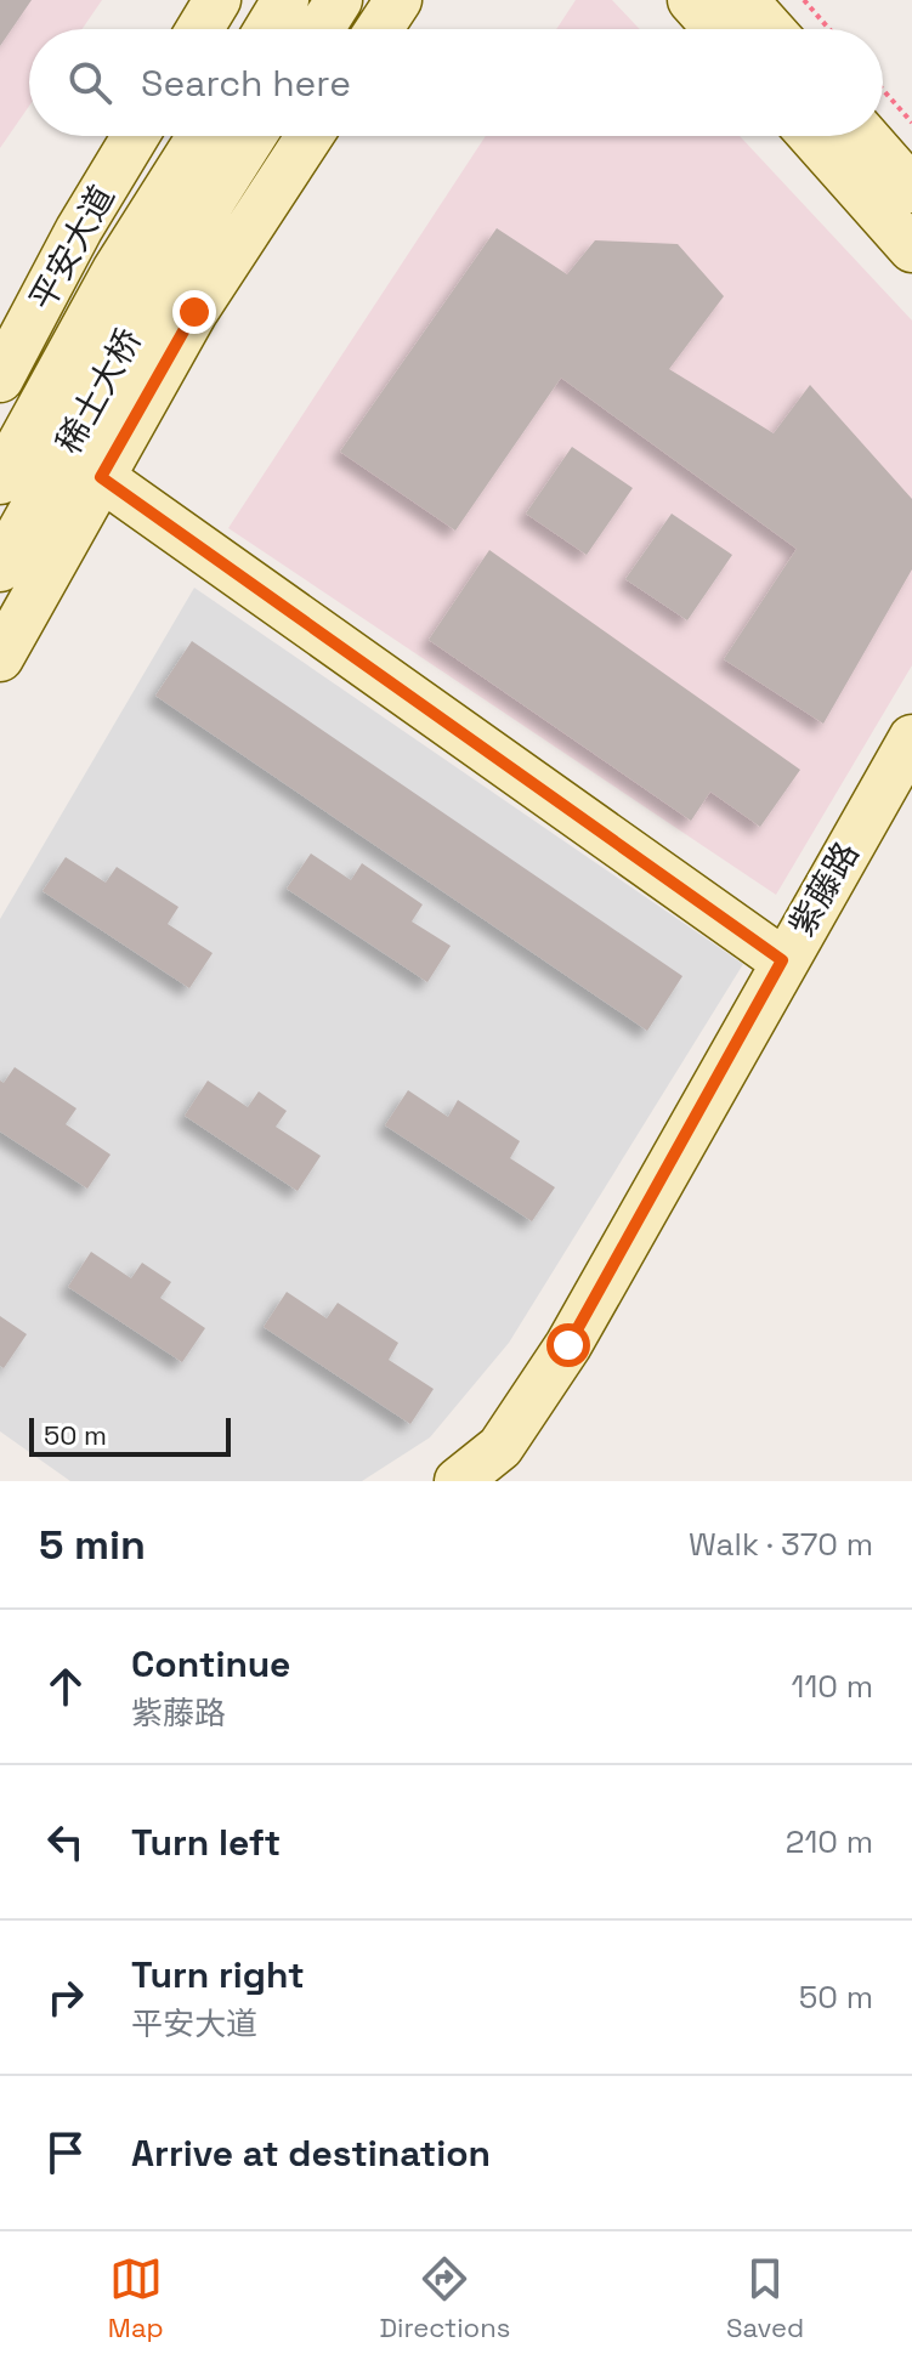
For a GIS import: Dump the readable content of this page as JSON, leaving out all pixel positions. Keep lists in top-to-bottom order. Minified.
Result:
{"streets":{"street":["平安大道","稀土大桥","紫藤路"]},"scale_bar":"50 m","page":{"search":"Search here","scale":"50 m","heading":["5 min","Walk · 370 m"],"list":[["Continue","紫藤路","110 m"],["Turn left","210 m"],["Turn right","平安大道","50 m"],"Arrive at destination"],"nav":["Map","Directions","Saved"]}}
